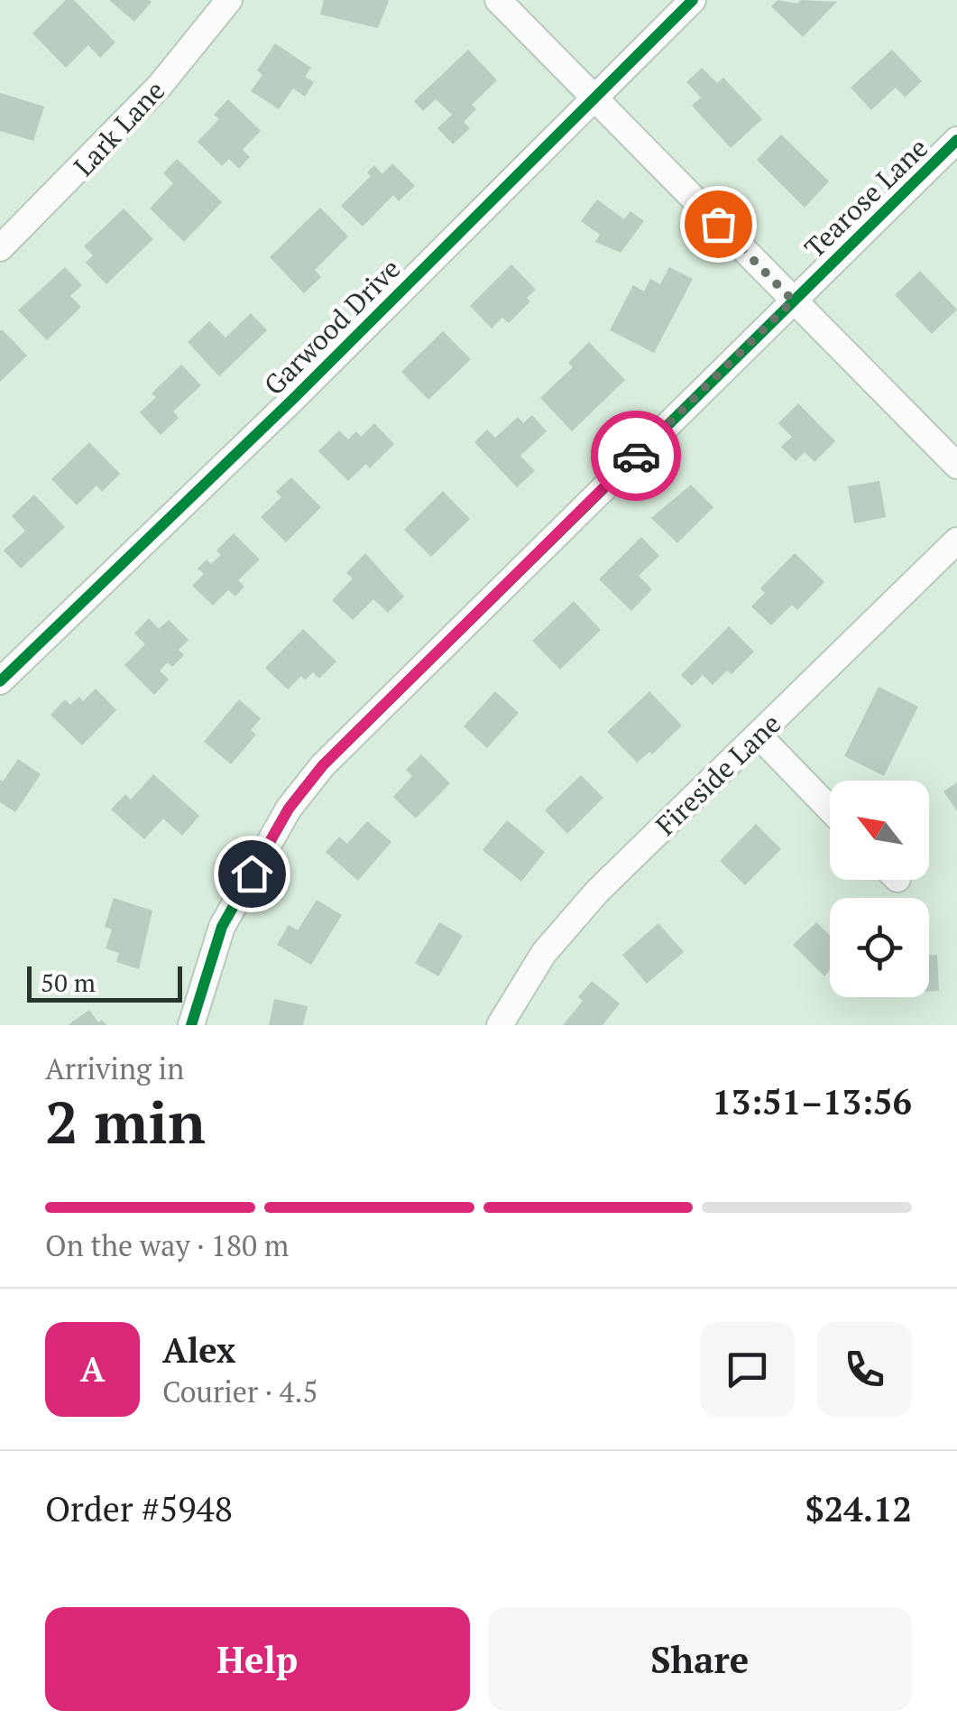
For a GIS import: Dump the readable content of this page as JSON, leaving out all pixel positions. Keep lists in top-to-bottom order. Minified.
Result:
{"streets":{"street":["Lark Lane","Tearose Lane","Garwood Drive","Fireside Lane"]},"scale_bar":"50 m","north":"top left","page":{"scale":"50 m","heading":["2 min","Arriving in","13:51–13:56"],"panel":["Alex","Courier · 4.5","Order #5948","$24.12"],"bar":"On the way · 180 m","round":"A","buttons":["Help","Share"]}}
